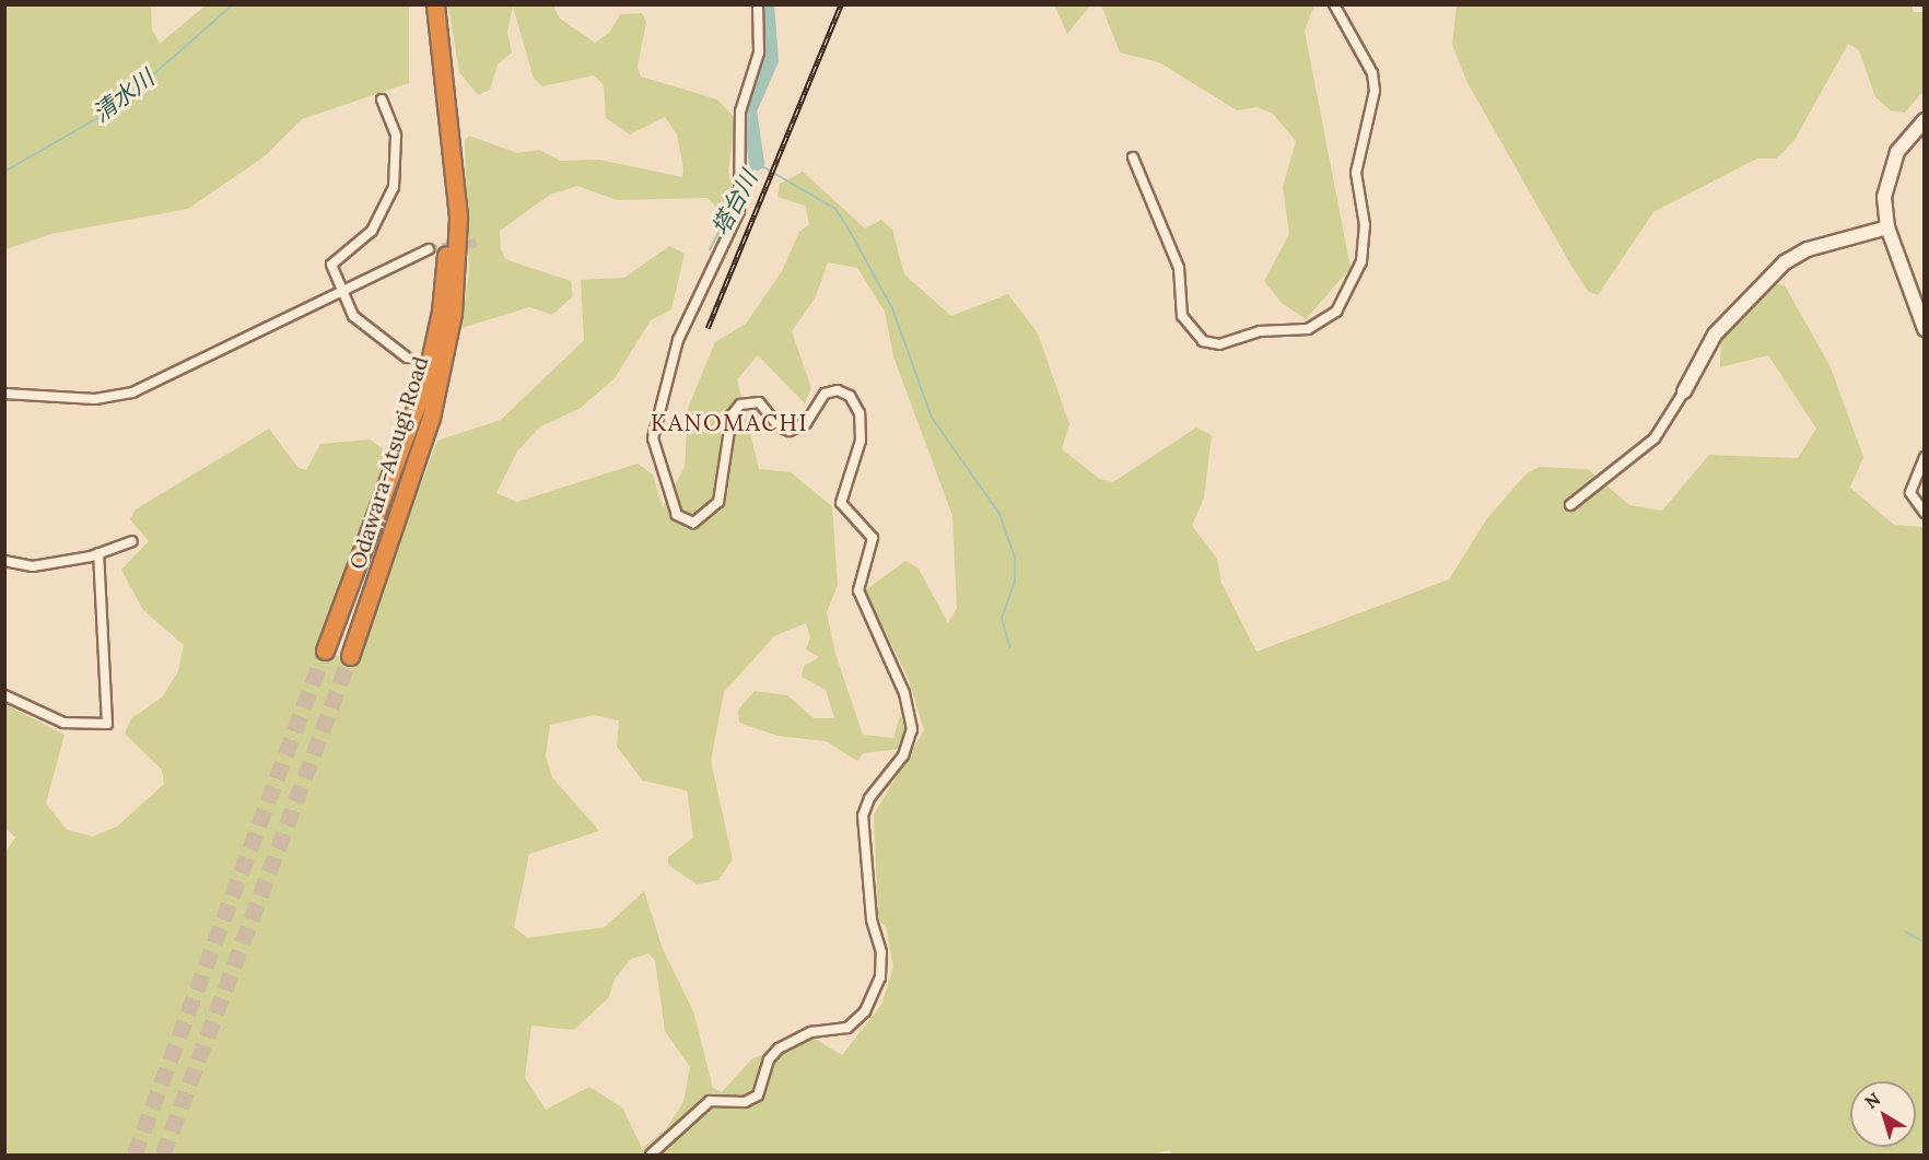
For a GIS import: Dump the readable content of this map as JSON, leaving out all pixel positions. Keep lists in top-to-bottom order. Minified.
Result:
{"streets":{"highway":["Odawara-Atsugi Road"]},"districts":["KANOMACHI"],"water":["清水川","塔台川"],"north":"top left"}
